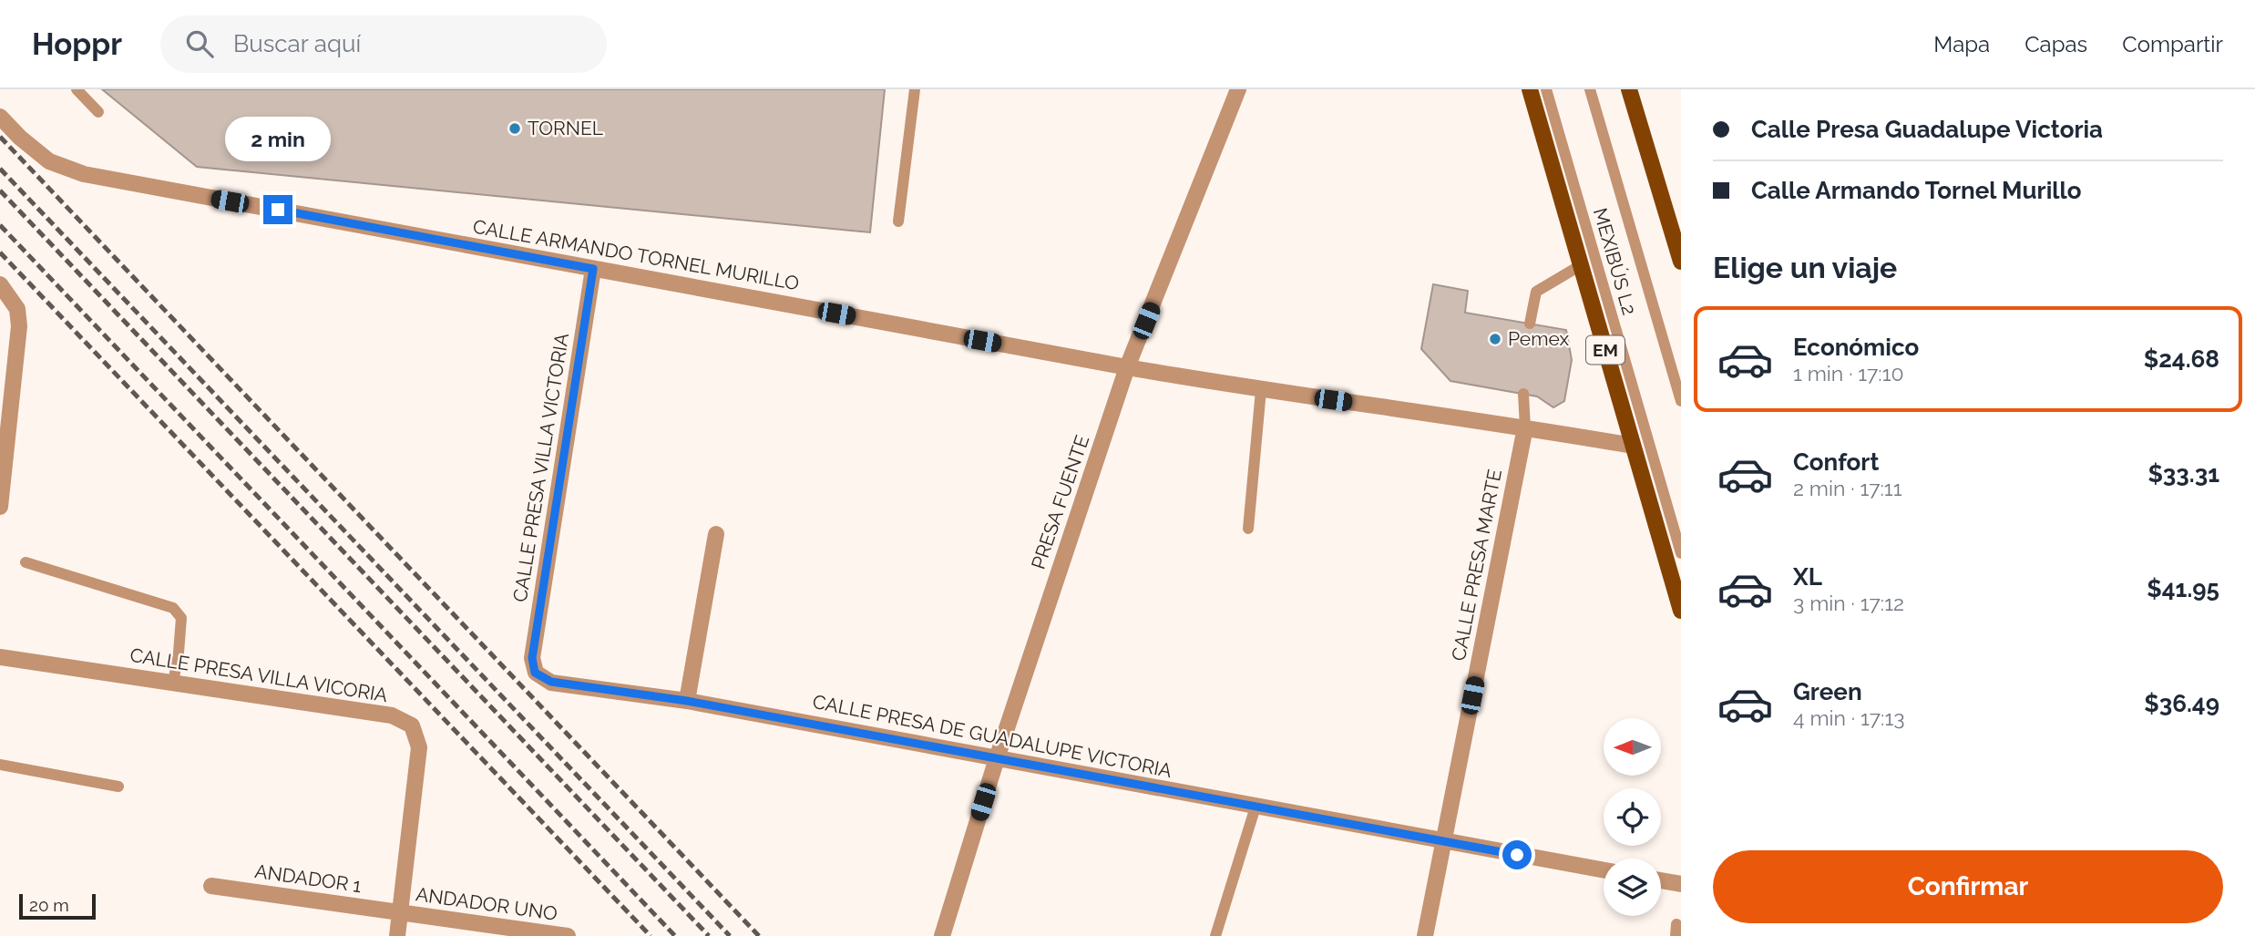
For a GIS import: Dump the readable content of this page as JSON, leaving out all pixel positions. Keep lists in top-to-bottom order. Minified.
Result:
{"streets":{"main road":["EM"],"street":["CALLE ARMANDO TORNEL MURILLO","CALLE PRESA VILLA VICTORIA","PRESA FUENTE","CALLE PRESA MARTE","CALLE PRESA VILLA VICORIA","CALLE PRESA DE GUADALUPE VICTORIA","ANDADOR 1","ANDADOR UNO"],"lane":["MEXIBÚS L2"]},"crossings":[["CALLE ARMANDO TORNEL MURILLO","EM"],["CALLE ARMANDO TORNEL MURILLO","CALLE PRESA VILLA VICTORIA"],["CALLE ARMANDO TORNEL MURILLO","PRESA FUENTE"],["CALLE ARMANDO TORNEL MURILLO","CALLE PRESA MARTE"],["CALLE PRESA VILLA VICTORIA","CALLE PRESA DE GUADALUPE VICTORIA"],["PRESA FUENTE","CALLE PRESA DE GUADALUPE VICTORIA"],["CALLE PRESA MARTE","CALLE PRESA DE GUADALUPE VICTORIA"],["CALLE PRESA VILLA VICORIA","ANDADOR 1"],["CALLE PRESA VILLA VICORIA","ANDADOR UNO"],["ANDADOR 1","ANDADOR UNO"]],"places":["TORNEL","Pemex"],"scale_bar":"20 m","north":"left","page":{"header":"Hoppr","search":"Buscar aquí","nav":["Mapa","Capas","Compartir"],"banner":["Calle Presa Guadalupe Victoria","Calle Armando Tornel Murillo"],"bubble":"2 min","heading":"Elige un viaje","list":[{"name":"Económico","note":"1 min · 17:10","value":"$24.68"},{"name":"Confort","note":"2 min · 17:11","value":"$33.31"},{"name":"XL","note":"3 min · 17:12","value":"$41.95"},{"name":"Green","note":"4 min · 17:13","value":"$36.49"}],"buttons":"Confirmar","scale":"20 m"}}
